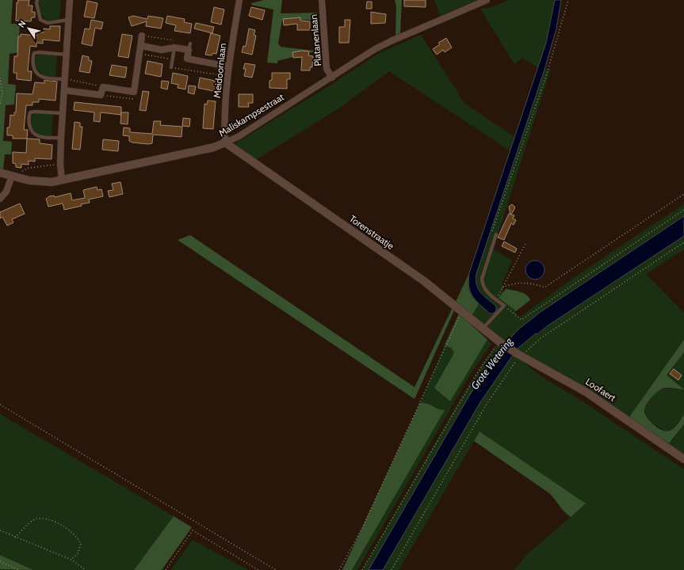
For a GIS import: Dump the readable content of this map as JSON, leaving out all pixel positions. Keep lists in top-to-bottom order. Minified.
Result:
{"streets":{"street":["Platanenlaan","Meidoornlaan","Maliskampsestraat","Torenstraatje","Loofaert"]},"crossings":[["Platanenlaan","Maliskampsestraat"],["Meidoornlaan","Maliskampsestraat"],["Meidoornlaan","Torenstraatje"],["Maliskampsestraat","Torenstraatje"],["Torenstraatje","Loofaert"]],"water":["Grote Wetering"],"north":"top left"}
